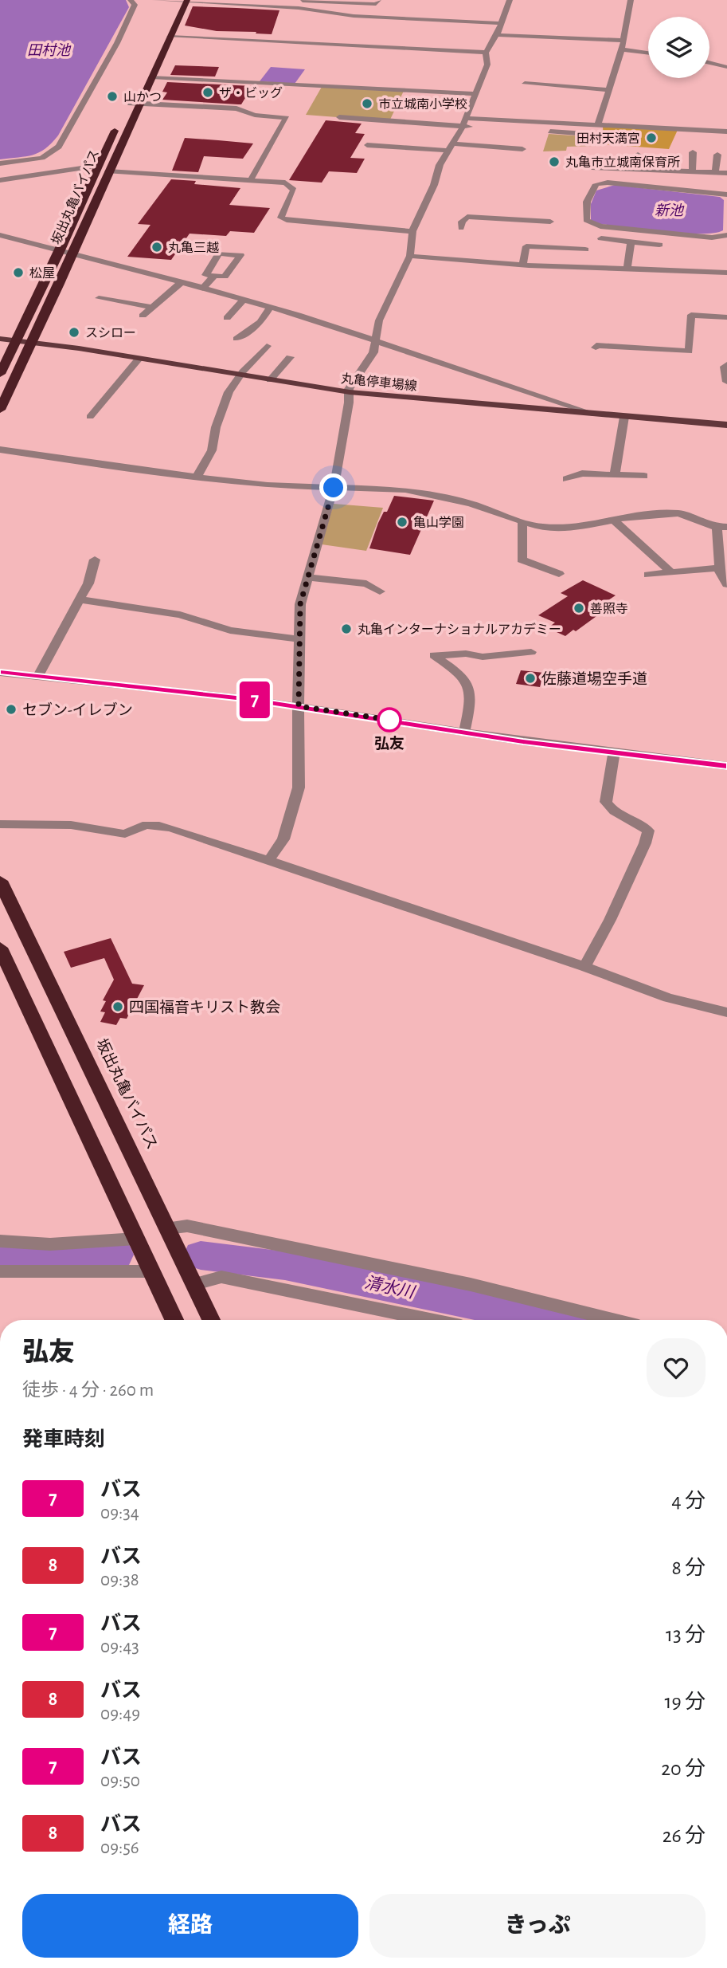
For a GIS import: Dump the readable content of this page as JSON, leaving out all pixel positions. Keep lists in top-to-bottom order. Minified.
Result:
{"streets":{"highway":["坂出丸亀バイパス"],"main road":["丸亀停車場線"]},"crossings":[["坂出丸亀バイパス","丸亀停車場線"]],"water":["田村池","新池","清水川"],"places":["ザ・ビッグ","山かつ","市立城南小学校","田村天満宮","丸亀市立城南保育所","丸亀三越","松屋","スシロー","亀山学園","善照寺","丸亀インターナショナルアカデミー","佐藤道場空手道","セブン-イレブン","弘友","四国福音キリスト教会"],"lines":["bus line 7"],"page":{"on_map":"7","heading":[["弘友","徒歩 · 4 分 · 260 m"],"発車時刻"],"list":[{"mark":"7","name":"バス","note":"09:34","value":"4 分"},{"mark":"8","name":"バス","note":"09:38","value":"8 分"},{"mark":"7","name":"バス","note":"09:43","value":"13 分"},{"mark":"8","name":"バス","note":"09:49","value":"19 分"},{"mark":"7","name":"バス","note":"09:50","value":"20 分"},{"mark":"8","name":"バス","note":"09:56","value":"26 分"}],"buttons":["経路","きっぷ"]}}
